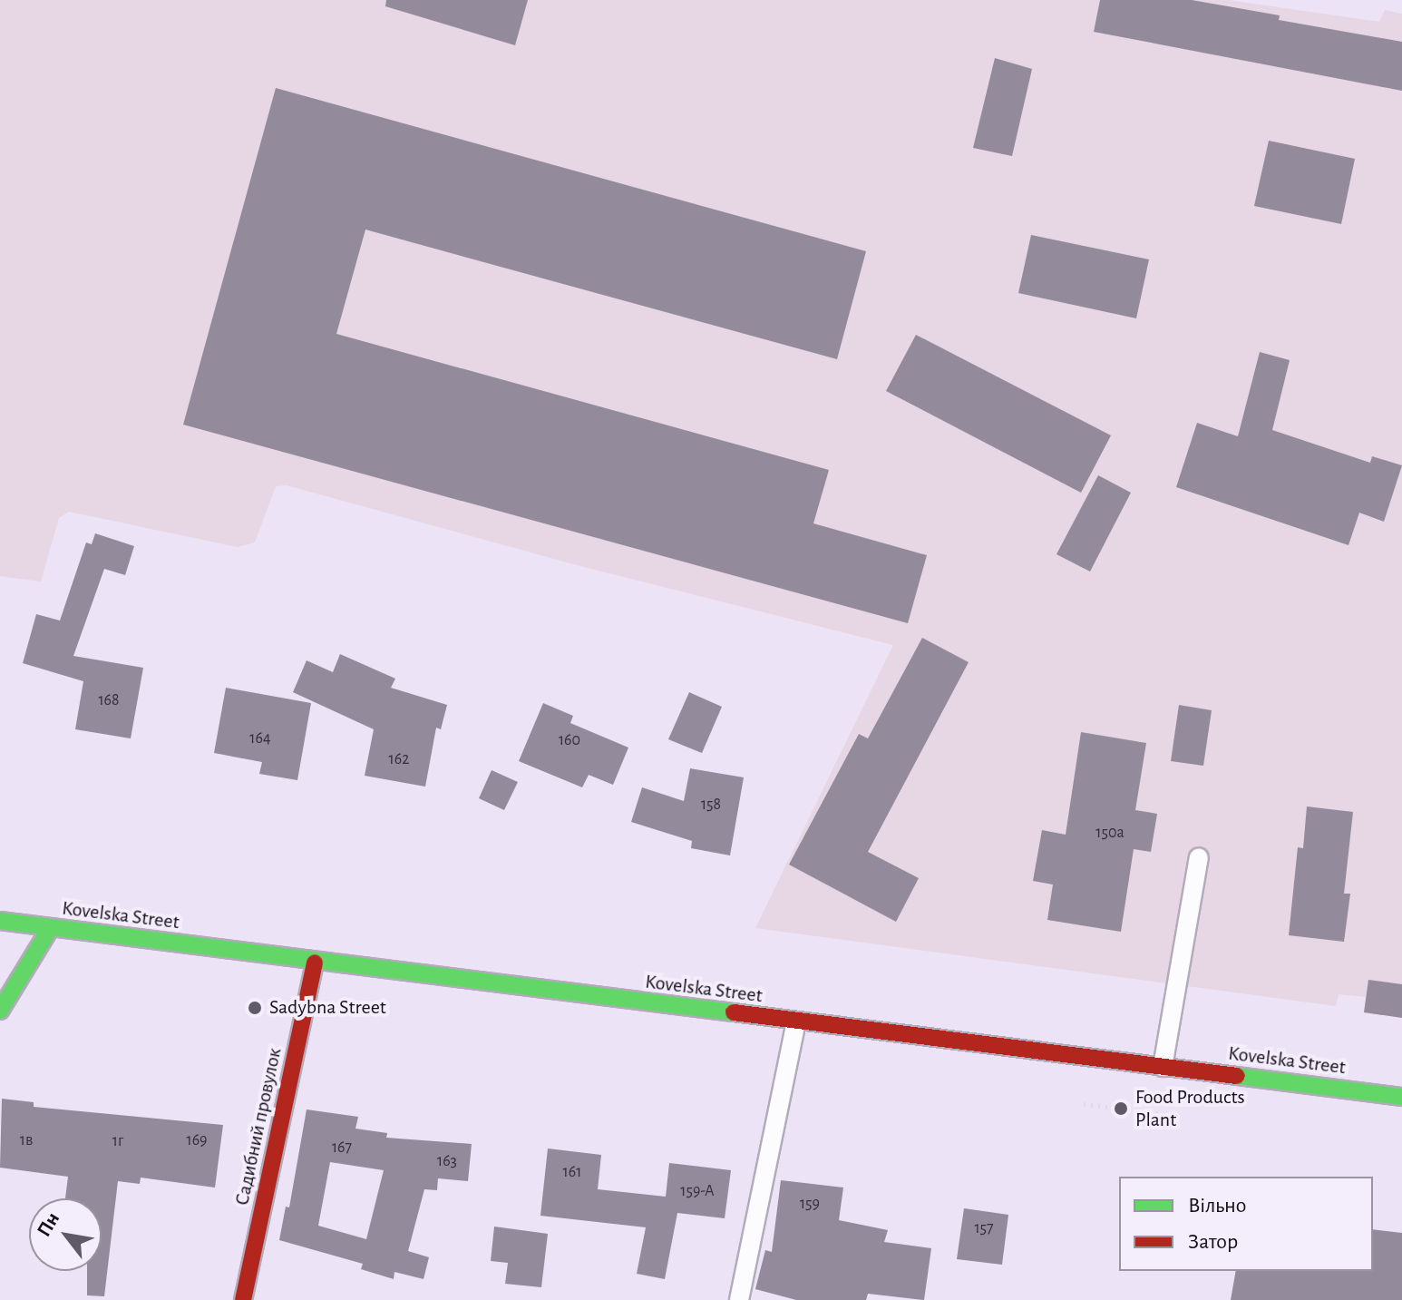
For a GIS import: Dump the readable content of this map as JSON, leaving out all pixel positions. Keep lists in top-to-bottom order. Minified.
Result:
{"streets":{"main road":["Kovelska Street","Садибний провулок"]},"crossings":[["Kovelska Street","Садибний провулок"]],"places":["Sadybna Street","Food Products Plant"],"house_numbers":["168","164","160","162","158","150а","1в","169","1г","167","163","161","159-А","159","157"],"legend":["Вільно","Затор"],"north":"top left"}
